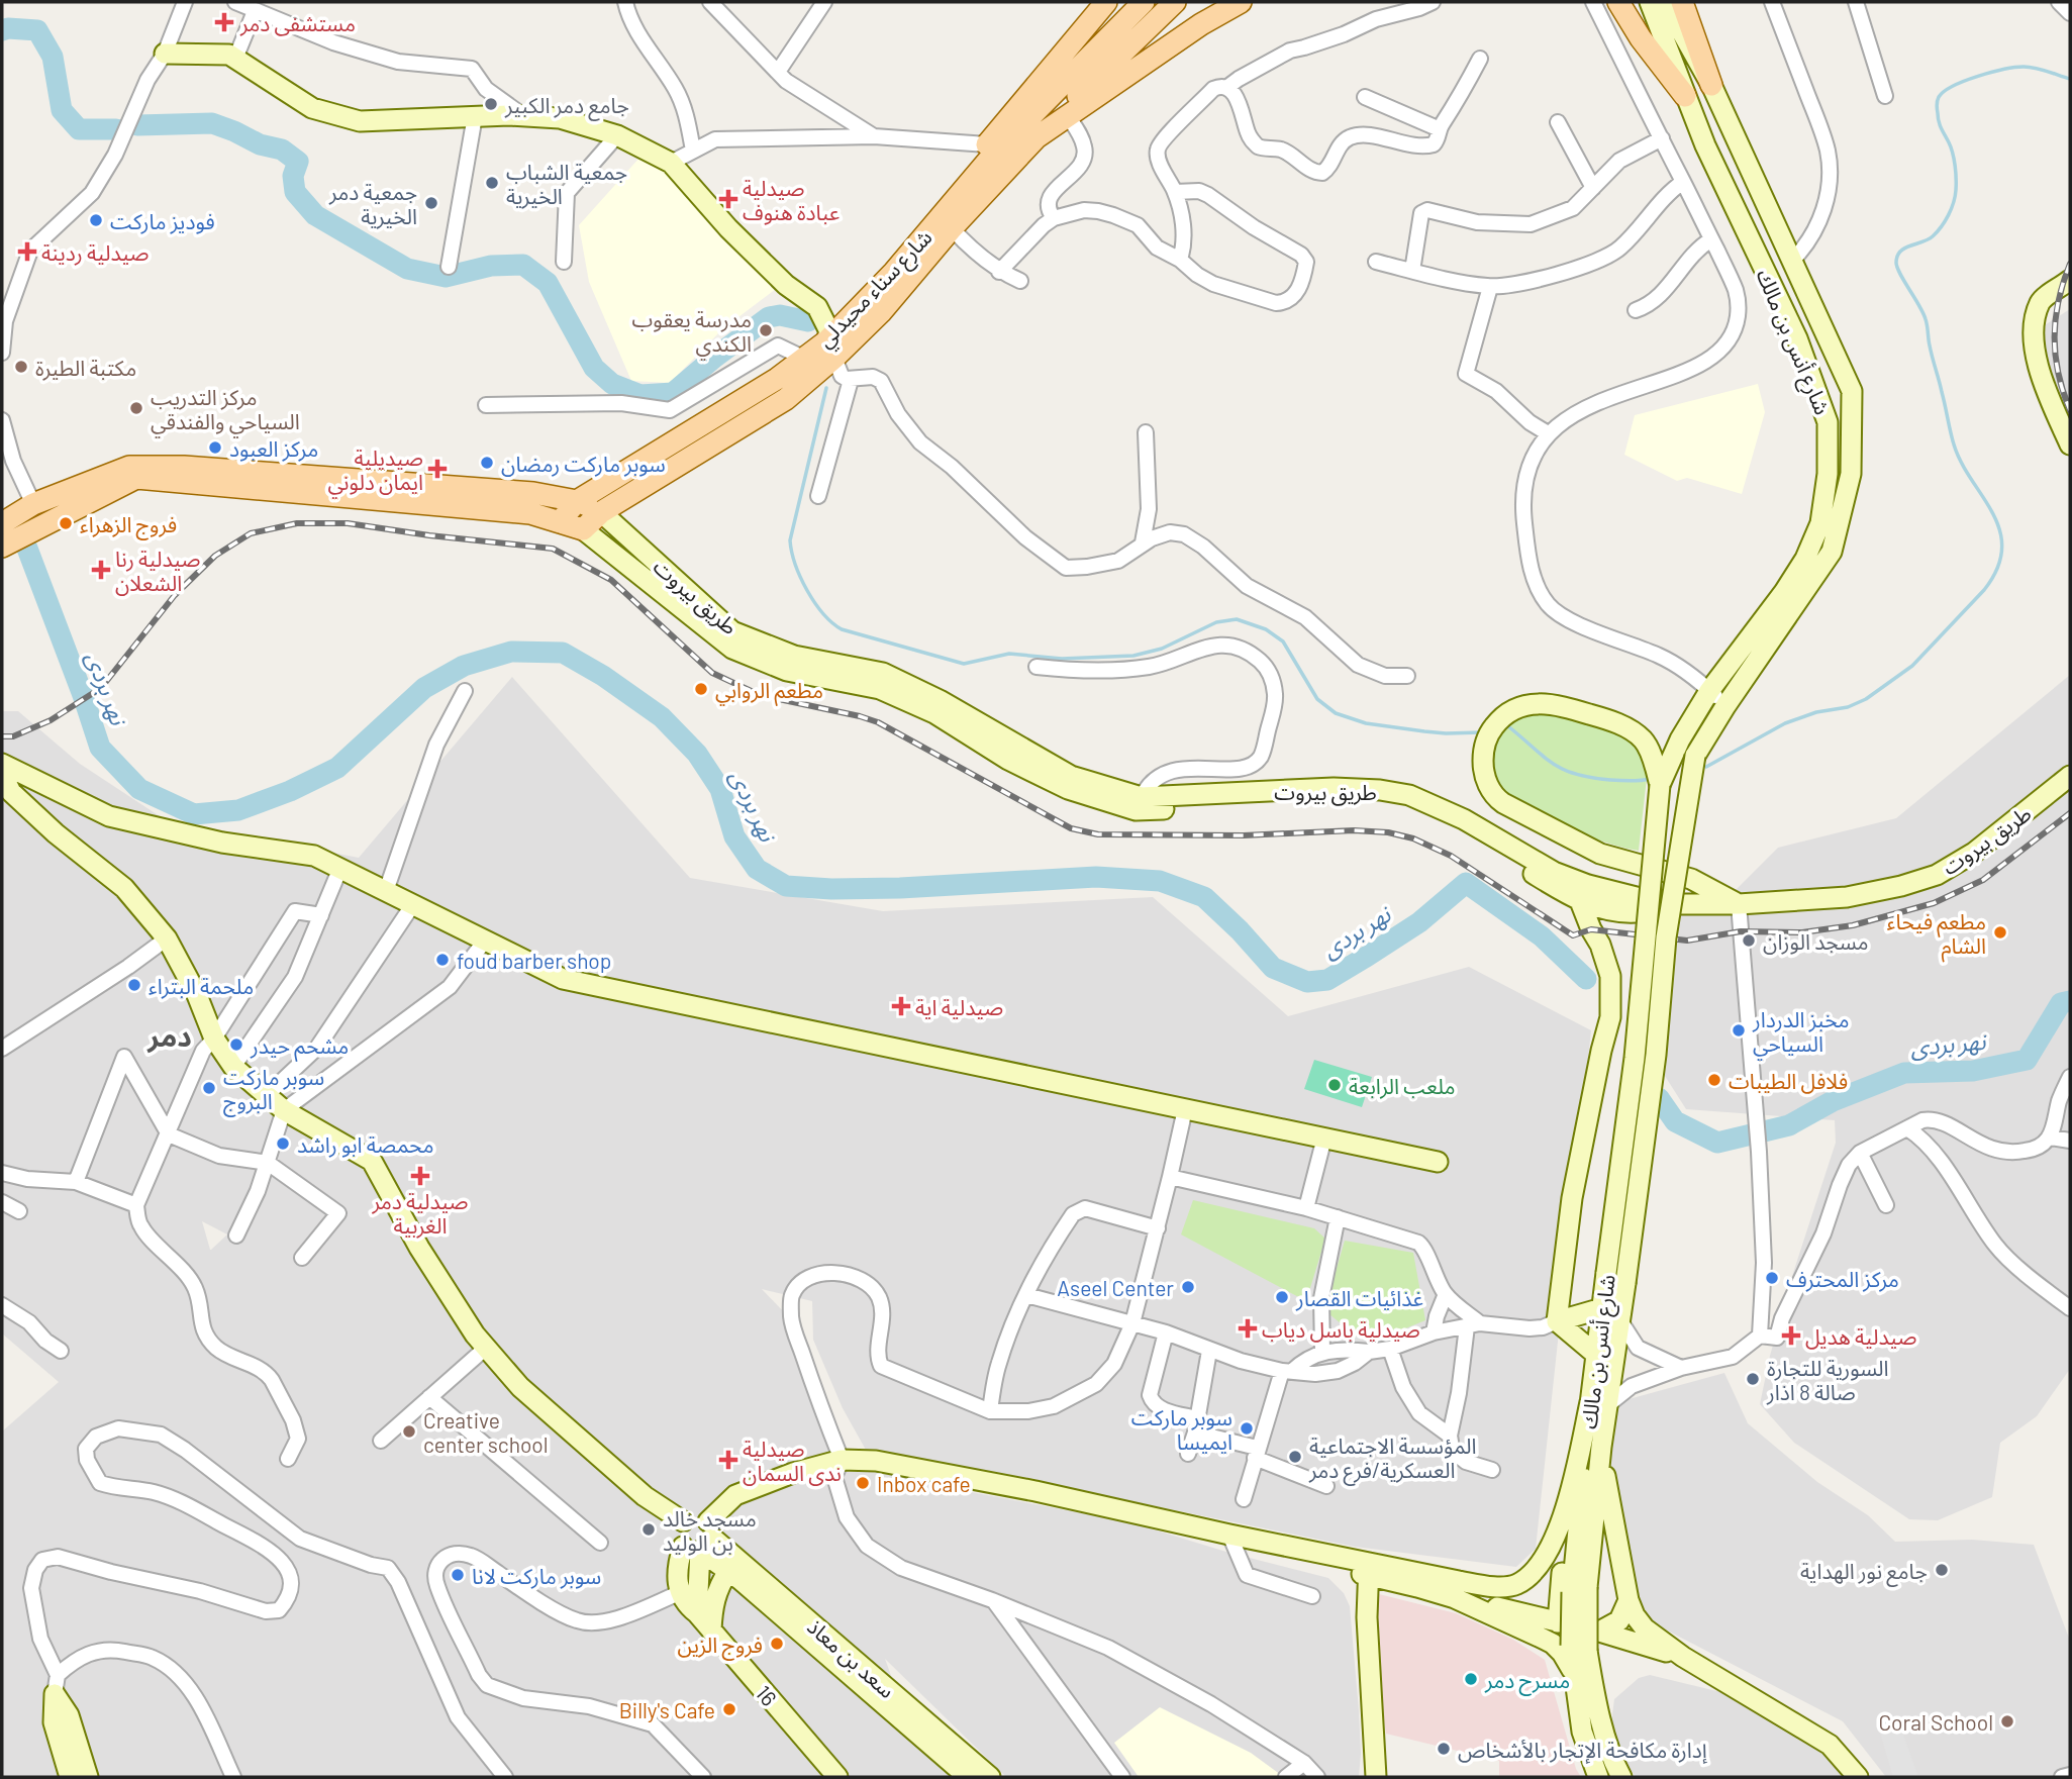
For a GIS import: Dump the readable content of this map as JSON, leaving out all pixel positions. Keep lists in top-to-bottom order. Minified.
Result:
{"streets":{"main road":["شارع سناء محيدلي"],"street":["شارع أنس بن مالك","طريق بيروت","سعد بن معاذ","16"]},"districts":["دمر"],"water":["نهر بردى"],"places":{"health":["مستشفى دمر","صيدلية عبادة هنوف","صيدلية ردينة","صيديلية ايمان دلوني","صيدلية رنا الشعلان","صيدلية اية","صيدلية دمر الغربية","صيدلية باسل دياب","صيدلية هديل","صيدلية ندى السمان"],"other":["جامع دمر الكبير","جمعية الشباب الخيرية","جمعية دمر الخيرية","فوديز ماركت","مدرسة يعقوب الكندي","مكتبة الطيرة","مركز التدريب السياحي والفندقي","مركز العبود","سوبر ماركت رمضان","فروج الزهراء","مطعم الروابي","مطعم فيحاء الشام","مسجد الوزان","foud barber shop","ملحمة البتراء","مخبز الدردار السياحي","مشحم حيدر","فلافل الطيبات","ملعب الرابعة","سوبر ماركت البروج","محمصة ابو راشد","مركز المحترف","Aseel Center","غذائيات القصار","السورية للتجارة صالة 8 اذار","سوبر ماركت ايميسا","Creative center school","المؤسسة الاجتماعية العسكرية/فرع دمر","Inbox cafe","مسجد خالد بن الوليد","جامع نور الهداية","سوبر ماركت لانا","فروج الزين","مسرح دمر","Billy's Cafe","Coral School","إدارة مكافحة الإتجار بالأشخاص"]}}
